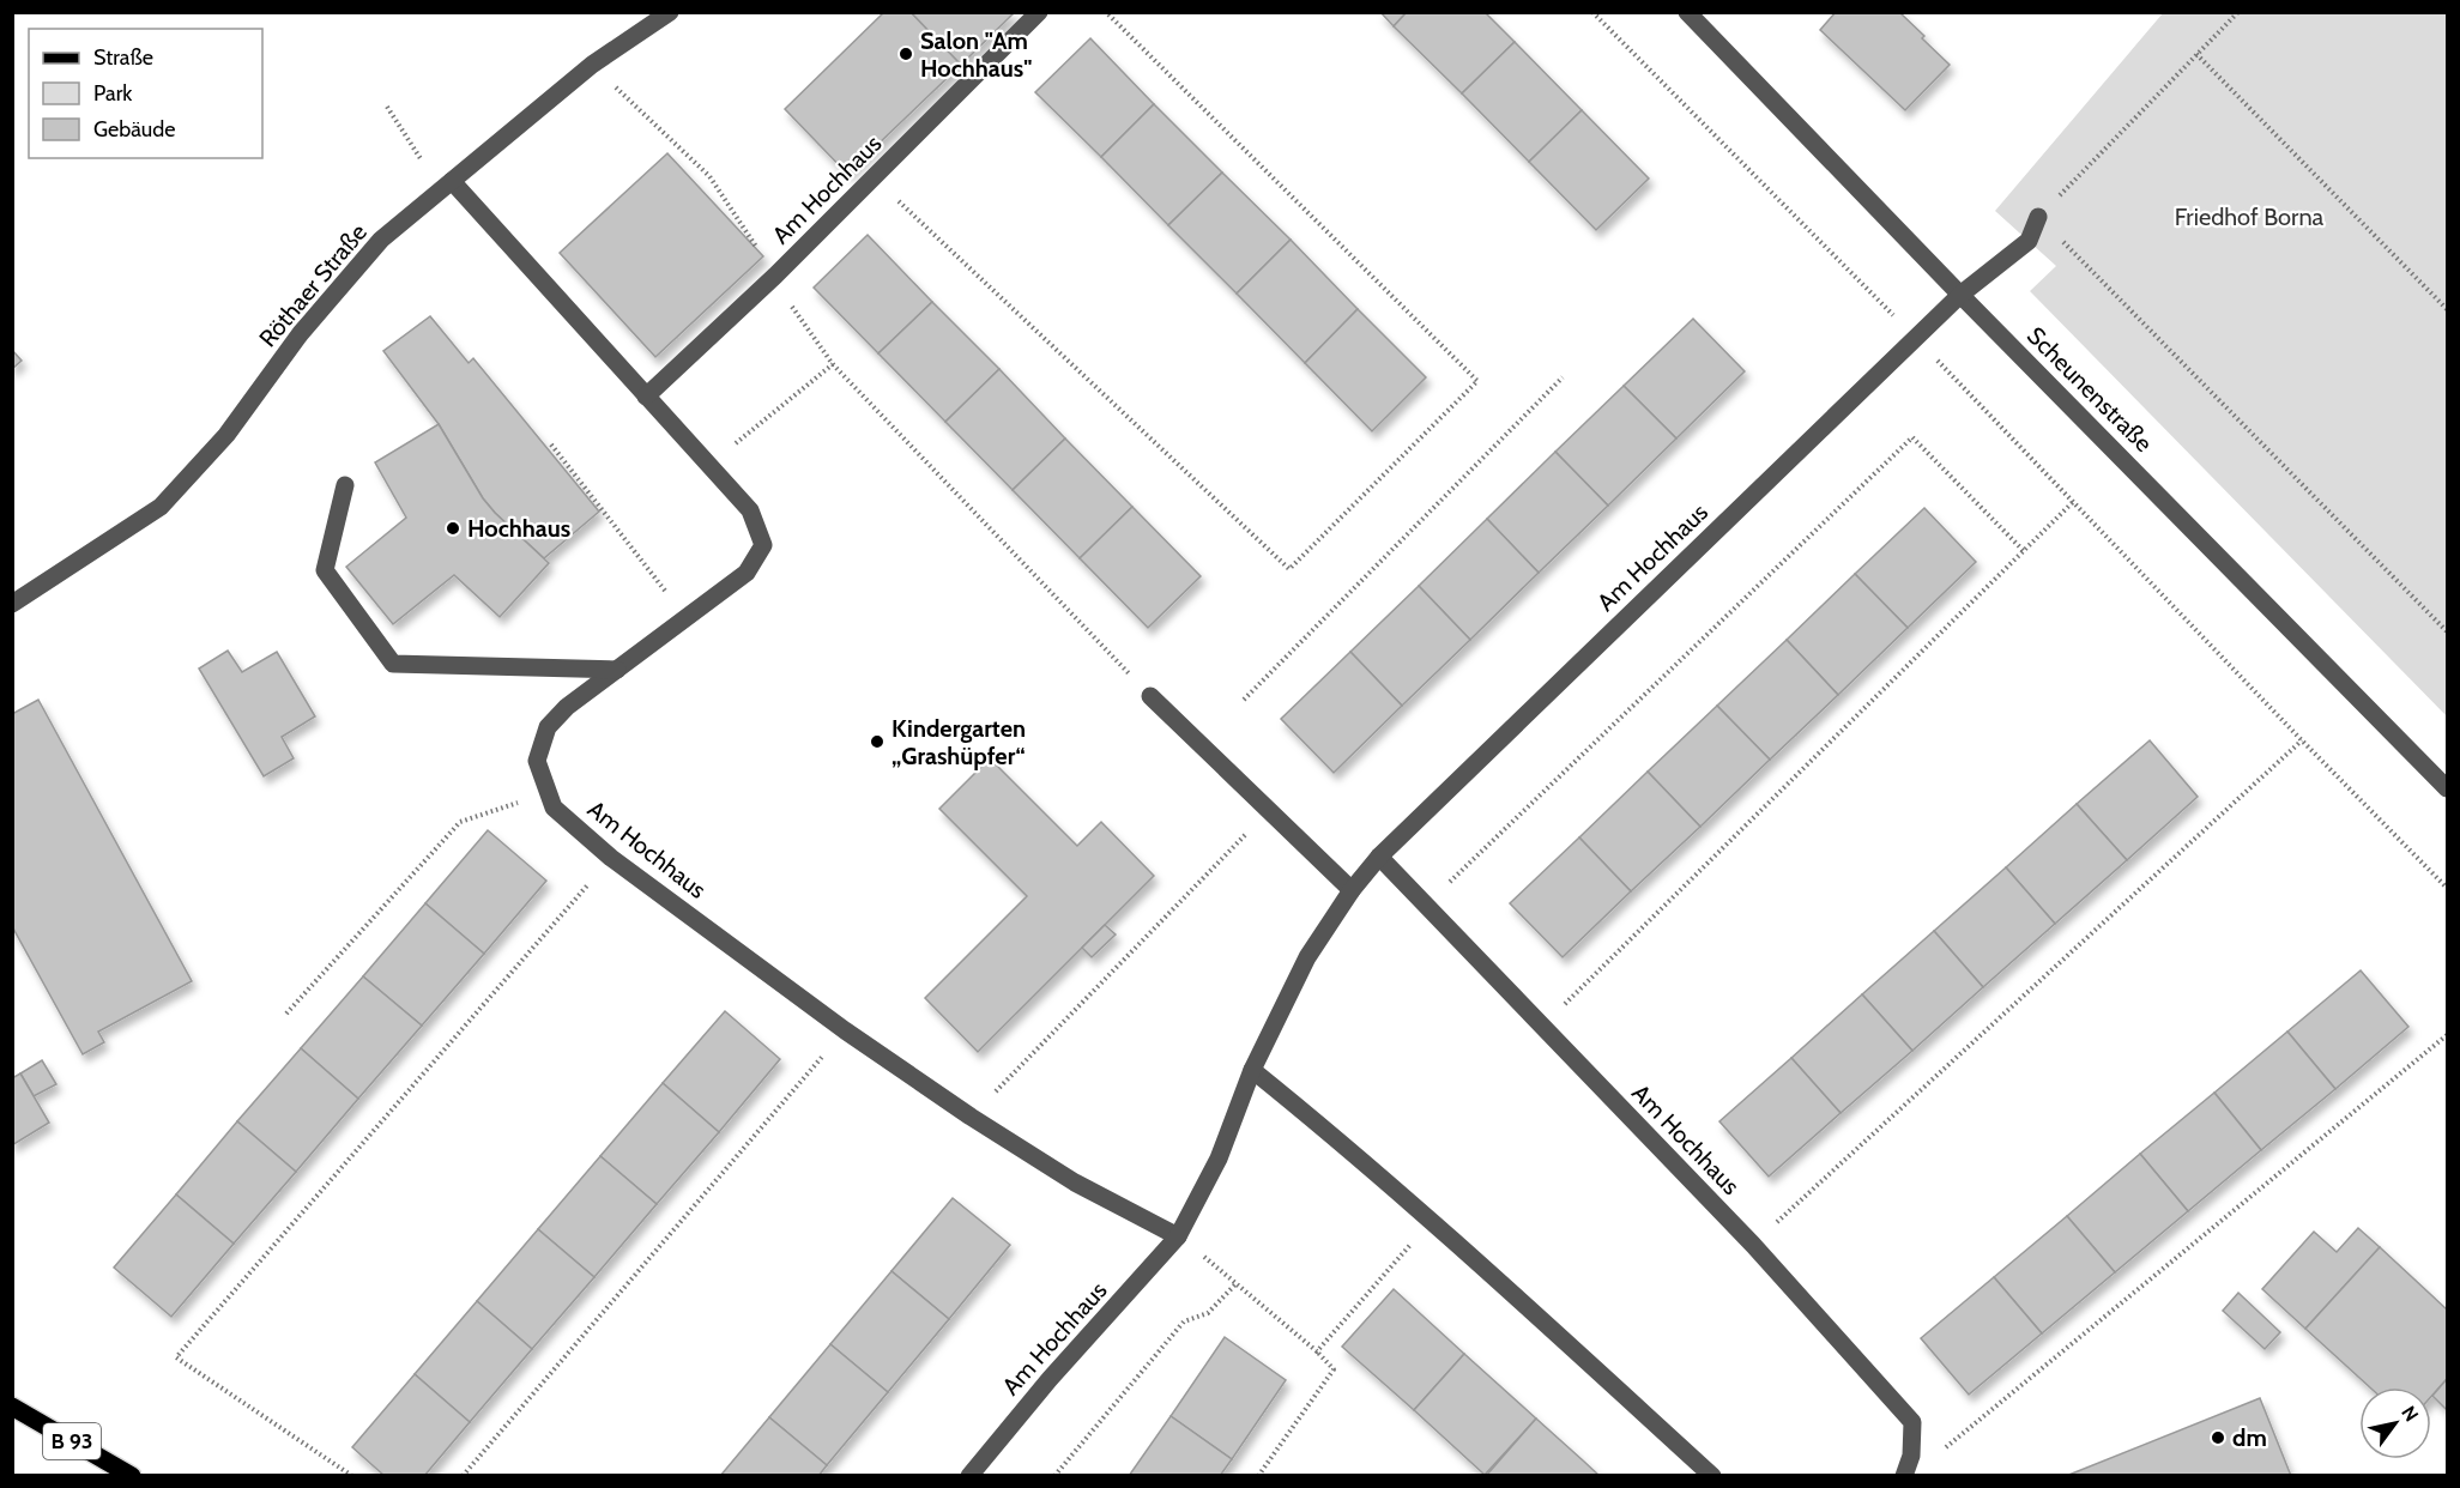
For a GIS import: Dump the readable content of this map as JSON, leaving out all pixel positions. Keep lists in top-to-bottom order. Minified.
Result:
{"streets":{"main road":["B 93"],"street":["Am Hochhaus","Röthaer Straße","Scheunenstraße"]},"crossings":[["Am Hochhaus","Röthaer Straße"],["Am Hochhaus","Scheunenstraße"]],"parks":["Friedhof Borna"],"places":["Salon \"Am Hochhaus\"","Hochhaus","Kindergarten „Grashüpfer“","dm"],"legend":["Straße","Park","Gebäude"],"north":"top right"}
